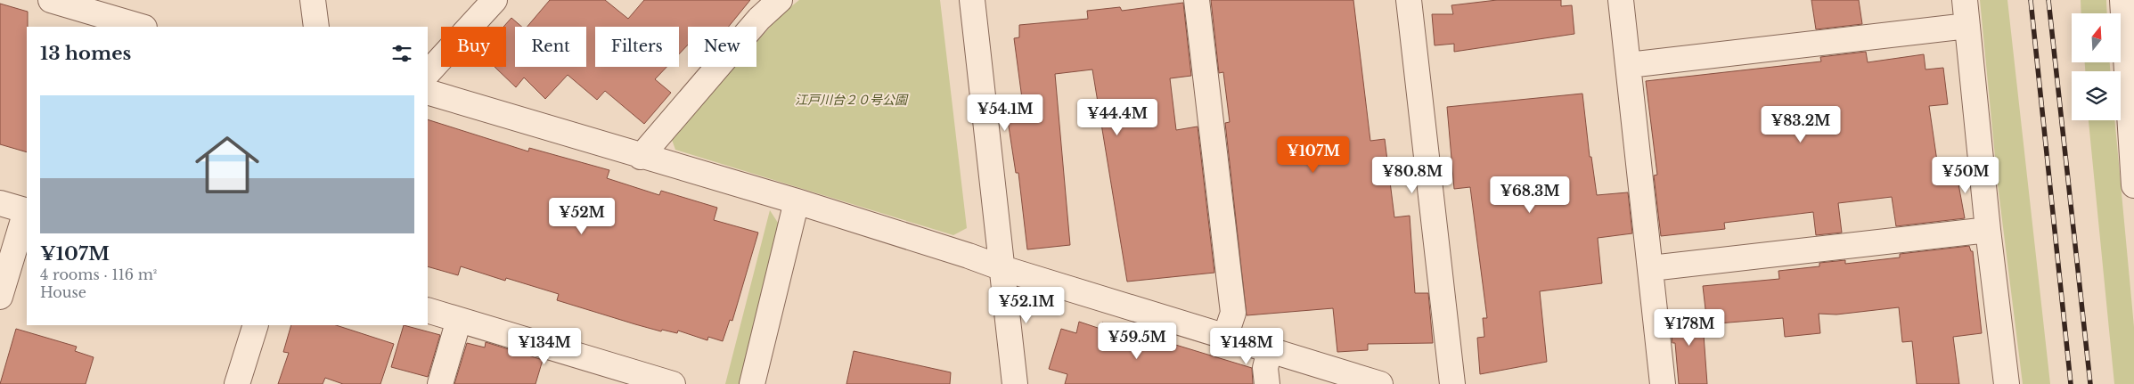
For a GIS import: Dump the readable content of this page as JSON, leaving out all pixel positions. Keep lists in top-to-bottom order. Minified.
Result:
{"parks":["江戸川台２０号公園"],"north":"top","page":{"chip":["Buy","Rent","Filters","New"],"heading":"13 homes","list":[{"name":"¥107M","note":"4 rooms · 116 m² · House"}],"price":["¥54.1M","¥44.4M","¥83.2M","¥107M","¥80.8M","¥50M","¥68.3M","¥52M","¥52.1M","¥178M","¥59.5M","¥134M","¥148M"]}}
